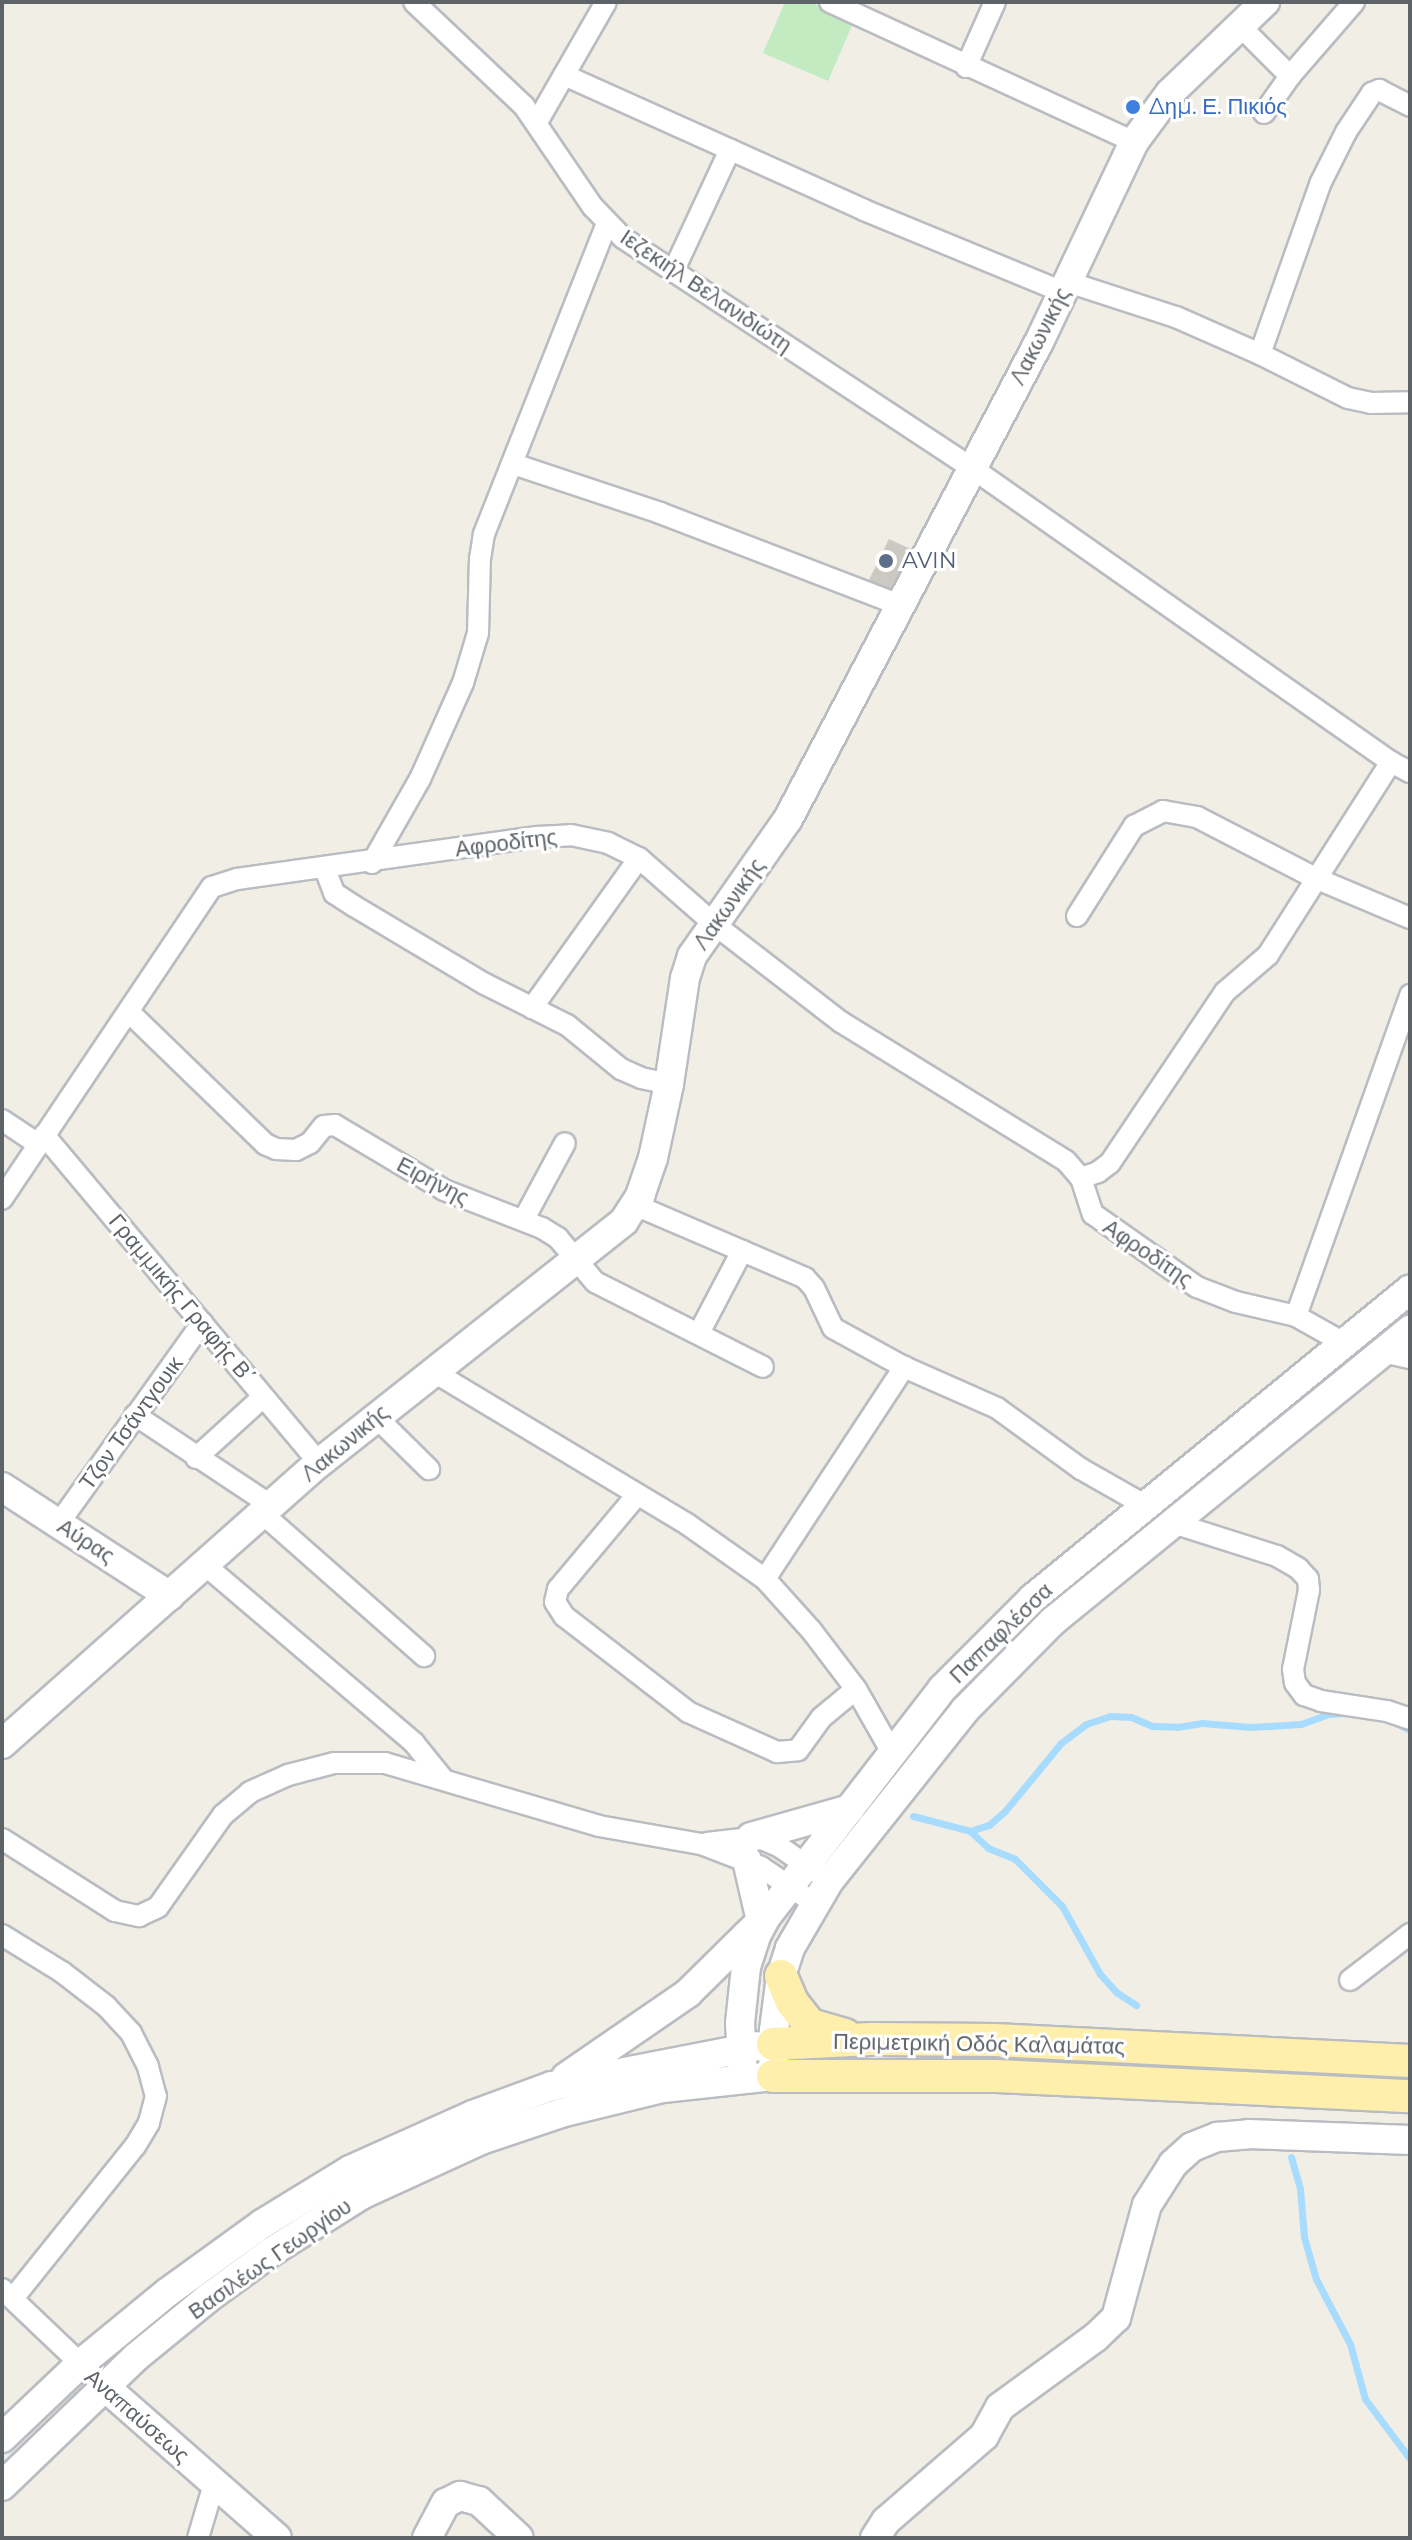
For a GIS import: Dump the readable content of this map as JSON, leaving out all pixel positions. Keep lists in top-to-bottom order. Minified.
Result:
{"streets":{"main road":["Λακωνικής","Αύρας","Παπαφλέσσα","Περιμετρική Οδός Καλαμάτας","Βασιλέως Γεωργίου","Αναπαύσεως"],"street":["Ιεζεκιήλ Βελανιδιώτη","Αφροδίτης","Ειρήνης","Γραμμικής Γραφής Β΄","Τζον Τσάντγουικ"]},"crossings":[["Ιεζεκιήλ Βελανιδιώτη","Λακωνικής"],["Λακωνικής","Αφροδίτης"],["Λακωνικής","Ειρήνης"],["Λακωνικής","Γραμμικής Γραφής Β΄"],["Λακωνικής","Αύρας"],["Αφροδίτης","Ειρήνης"],["Αφροδίτης","Γραμμικής Γραφής Β΄"],["Αφροδίτης","Παπαφλέσσα"],["Γραμμικής Γραφής Β΄","Τζον Τσάντγουικ"],["Τζον Τσάντγουικ","Αύρας"],["Παπαφλέσσα","Περιμετρική Οδός Καλαμάτας"],["Παπαφλέσσα","Βασιλέως Γεωργίου"],["Περιμετρική Οδός Καλαμάτας","Βασιλέως Γεωργίου"],["Βασιλέως Γεωργίου","Αναπαύσεως"]],"places":["Δημ. Ε. Πικιός","AVIN"]}
